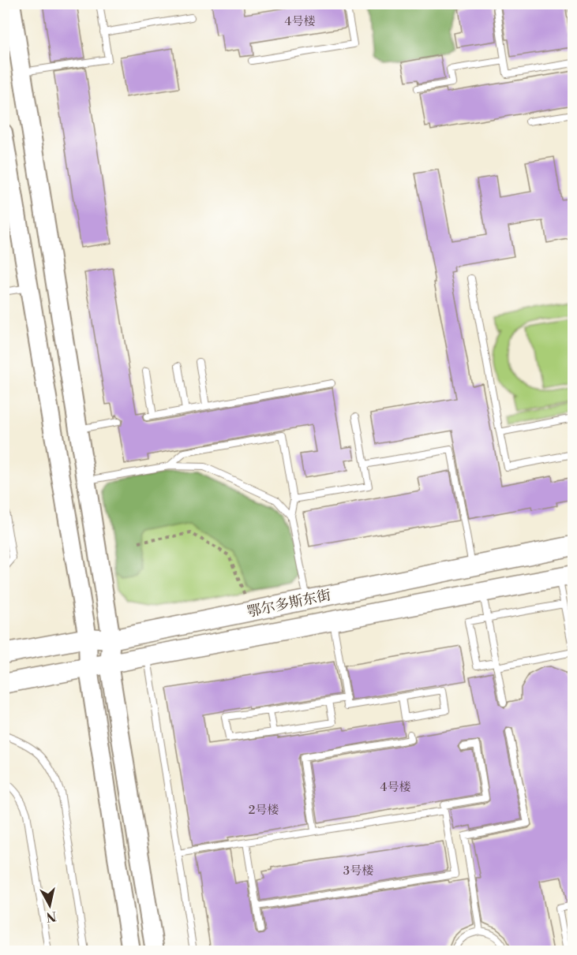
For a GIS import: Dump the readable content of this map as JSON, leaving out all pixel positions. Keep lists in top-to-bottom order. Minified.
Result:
{"streets":{"main road":["鄂尔多斯东街"]},"house_numbers":["4号楼","4号楼","2号楼","3号楼"],"north":"bottom"}
